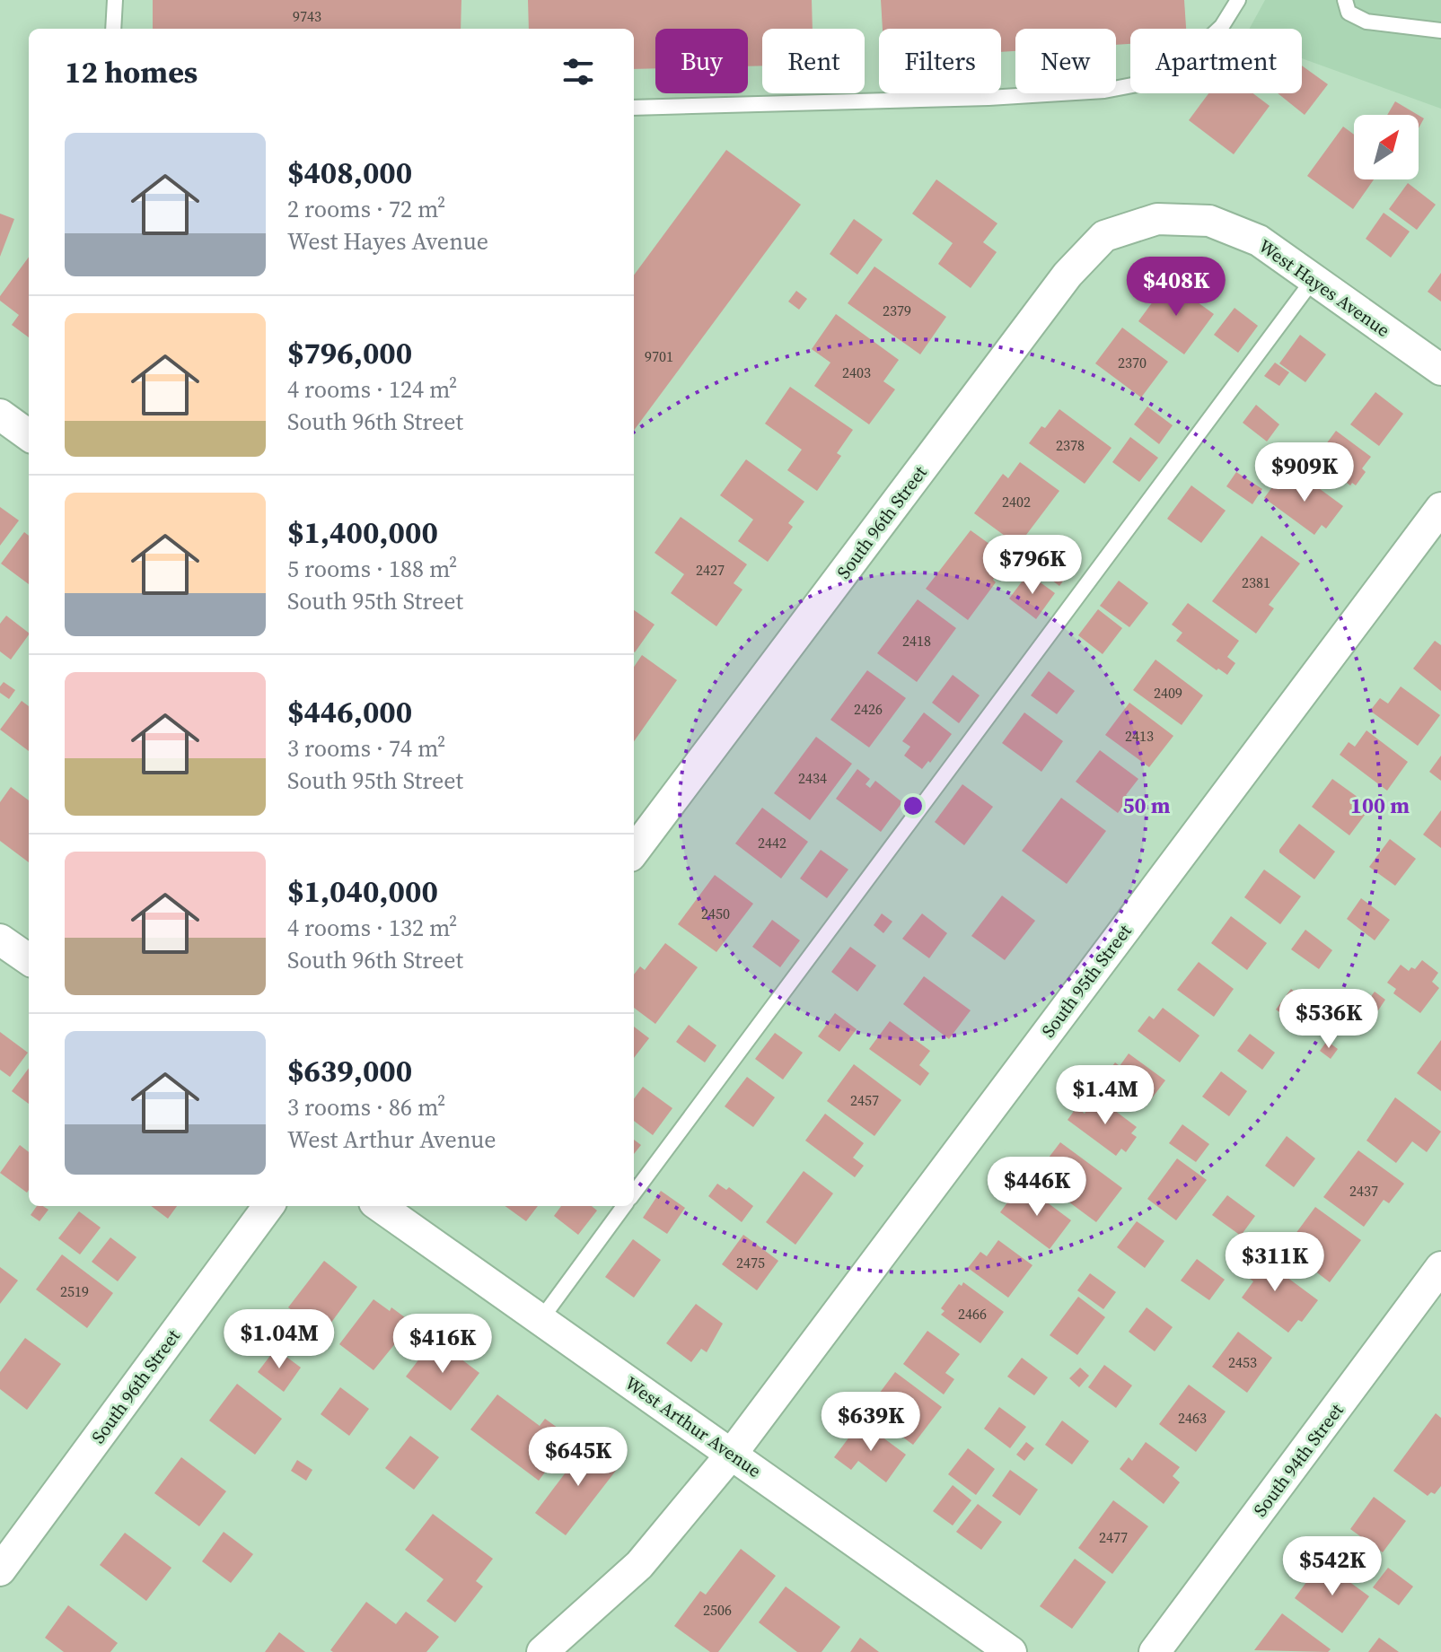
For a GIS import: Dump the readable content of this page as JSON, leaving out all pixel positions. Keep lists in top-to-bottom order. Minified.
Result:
{"streets":{"street":["West Hayes Avenue","South 96th Street","South 95th Street","West Arthur Avenue","South 94th Street"]},"crossings":[["West Hayes Avenue","South 96th Street"],["South 95th Street","West Arthur Avenue"]],"house_numbers":["9743","2379","9701","2370","2403","2378","2402","2427","2381","2418","2409","2426","2413","2434","2442","2450","2457","2437","2475","2519","2466","2453","2463","2477","2506"],"north":"top right","page":{"chip":["Buy","Rent","Filters","New","Apartment"],"heading":"12 homes","list":[{"name":"$408,000","note":"2 rooms · 72 m² · West Hayes Avenue"},{"name":"$796,000","note":"4 rooms · 124 m² · South 96th Street"},{"name":"$1,400,000","note":"5 rooms · 188 m² · South 95th Street"},{"name":"$446,000","note":"3 rooms · 74 m² · South 95th Street"},{"name":"$1,040,000","note":"4 rooms · 132 m² · South 96th Street"},{"name":"$639,000","note":"3 rooms · 86 m² · West Arthur Avenue"}],"price":["$408K","$909K","$796K","$536K","$1.4M","$446K","$311K","$1.04M","$416K","$639K","$645K","$542K"]},"rings":["50 m","100 m"]}
